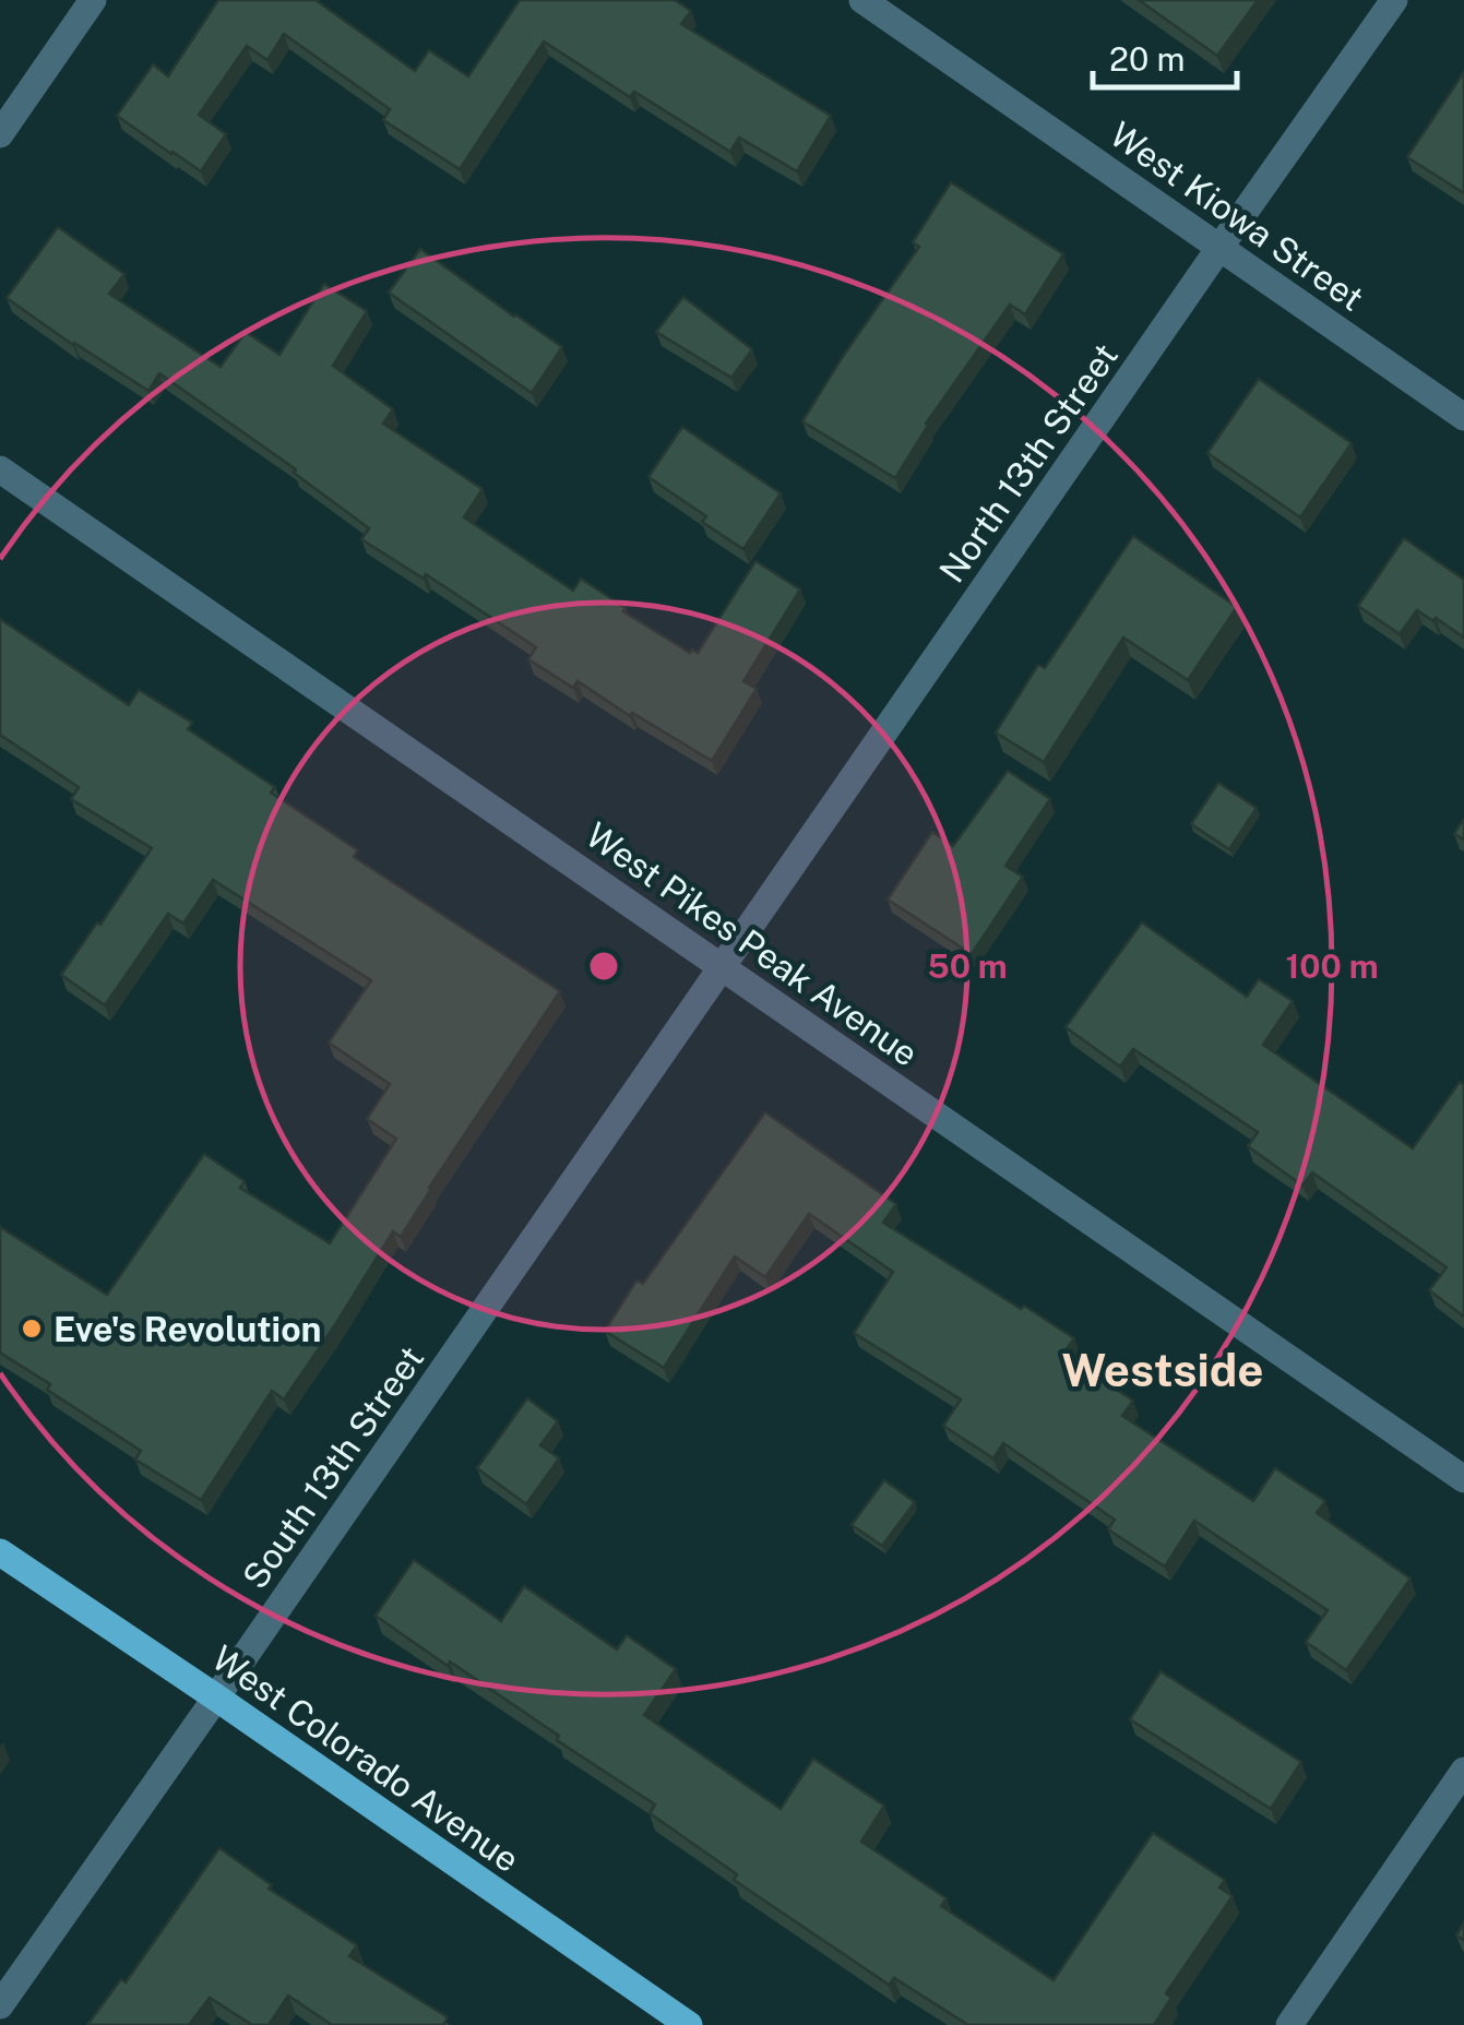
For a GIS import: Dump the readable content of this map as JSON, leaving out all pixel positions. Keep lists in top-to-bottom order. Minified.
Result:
{"streets":{"main road":["West Colorado Avenue"],"street":["West Kiowa Street","North 13th Street","West Pikes Peak Avenue","South 13th Street"]},"crossings":[["West Kiowa Street","North 13th Street"],["North 13th Street","West Pikes Peak Avenue"],["North 13th Street","South 13th Street"],["West Pikes Peak Avenue","South 13th Street"],["South 13th Street","West Colorado Avenue"]],"districts":["Westside"],"places":["Eve's Revolution"],"scale_bar":"20 m","rings":["50 m","100 m"]}
